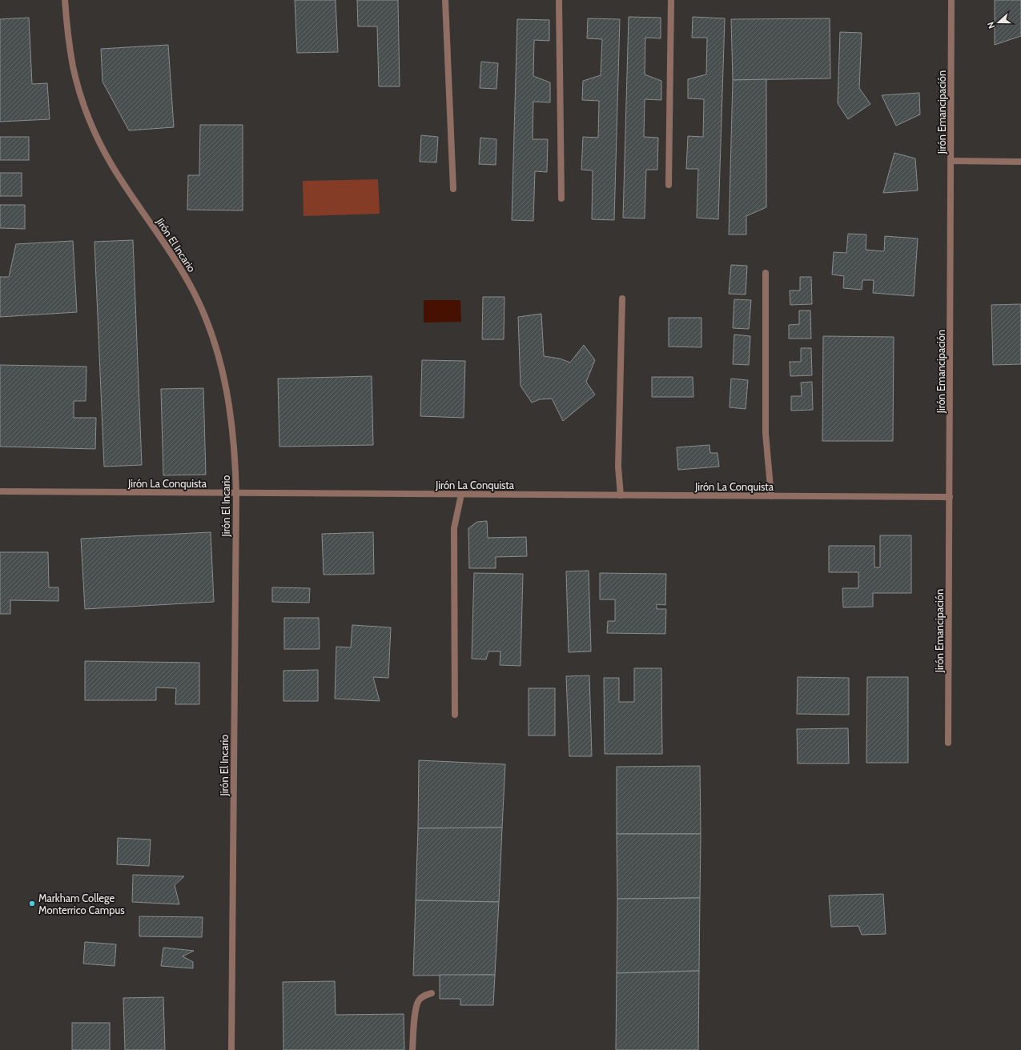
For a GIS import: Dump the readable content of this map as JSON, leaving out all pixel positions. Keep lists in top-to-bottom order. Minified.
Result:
{"streets":{"street":["Jirón Emancipación","Jirón El Incario","Jirón La Conquista"]},"crossings":[["Jirón Emancipación","Jirón La Conquista"],["Jirón El Incario","Jirón La Conquista"]],"places":["Markham College Monterrico Campus"],"north":"left"}
